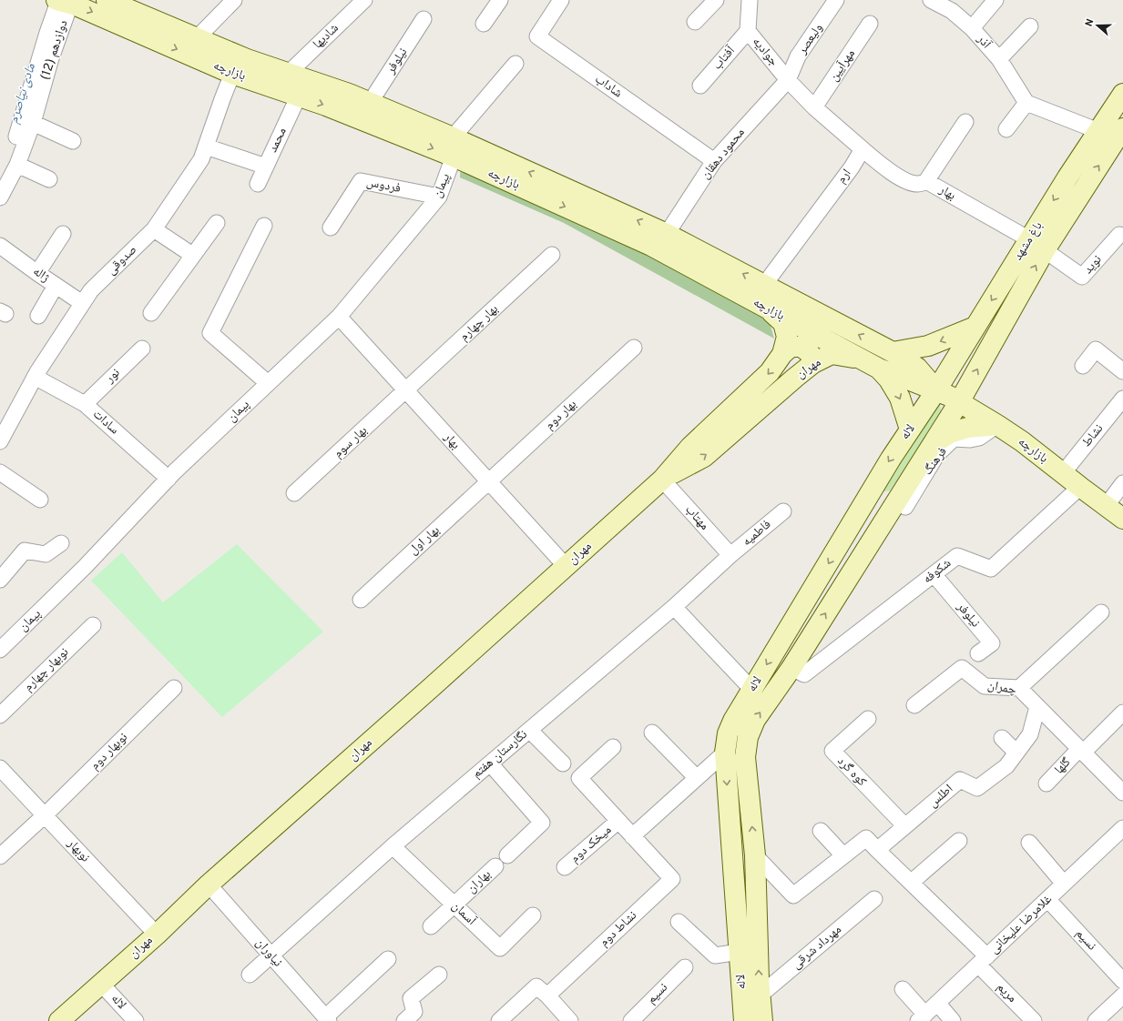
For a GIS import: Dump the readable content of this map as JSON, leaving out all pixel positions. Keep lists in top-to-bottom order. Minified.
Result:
{"streets":{"main road":["بازارچه","باغ مشهد","مهران","لاله"],"street":["شادیها","ولیعصر","آذر","دوازدهم (12)","جوادیه","آفتاب","نیلوفر","مهرآیین","شاداب","محمد","محمود دهقان","ارم","فردوس","پیمان","بهار","صدوقی","نوید","ژاله","بهار چهارم","نور","بهار دوم","سادات","نشاط","بهار سوم","فرهنگ","مهتاب","فاطمیه","بهار اول","شکوفه","نوبهار چهارم","چمران","نوبهار دوم","نگارستان هفتم","گلها","کوه گرد","اطلس","میخک دوم","نوبهار","بهاران","آسمان","غلامرضا علیخانی","نشاط دوم","نسیم","مهرداد شرقی","نیاوران","مریم"]},"crossings":[["شادیها","بازارچه"],["ولیعصر","جوادیه"],["ولیعصر","محمود دهقان"],["دوازدهم (12)","بازارچه"],["جوادیه","آفتاب"],["جوادیه","محمود دهقان"],["نیلوفر","بازارچه"],["نیلوفر","شکوفه"],["بازارچه","محمد"],["بازارچه","محمود دهقان"],["بازارچه","ارم"],["بازارچه","پیمان"],["بازارچه","باغ مشهد"],["بازارچه","صدوقی"],["بازارچه","مهران"],["بازارچه","لاله"],["بازارچه","نشاط"],["بازارچه","فرهنگ"],["بازارچه","شکوفه"],["شاداب","محمود دهقان"],["فردوس","پیمان"],["پیمان","بهار"],["پیمان","سادات"],["بهار","باغ مشهد"],["بهار","نوید"],["بهار","بهار چهارم"],["بهار","مهران"],["بهار","بهار دوم"],["بهار","بهار سوم"],["بهار","بهار اول"],["باغ مشهد","نوید"],["باغ مشهد","لاله"],["صدوقی","ژاله"],["صدوقی","سادات"],["بهار چهارم","بهار سوم"],["مهران","لاله"],["مهران","مهتاب"],["مهران","نوبهار"],["مهران","نیاوران"],["نور","سادات"],["بهار دوم","بهار اول"],["لاله","فرهنگ"],["لاله","شکوفه"],["لاله","مهرداد شرقی"],["مهتاب","فاطمیه"],["مهتاب","نگارستان هفتم"],["فاطمیه","نگارستان هفتم"],["چمران","گلها"],["چمران","اطلس"],["نوبهار دوم","نوبهار"],["نگارستان هفتم","آسمان"],["نگارستان هفتم","نیاوران"],["کوه گرد","اطلس"],["میخک دوم","نشاط دوم"],["بهاران","آسمان"],["غلامرضا علیخانی","نسیم"],["غلامرضا علیخانی","مریم"]],"water":["مادی نیاصرم"],"north":"left"}
